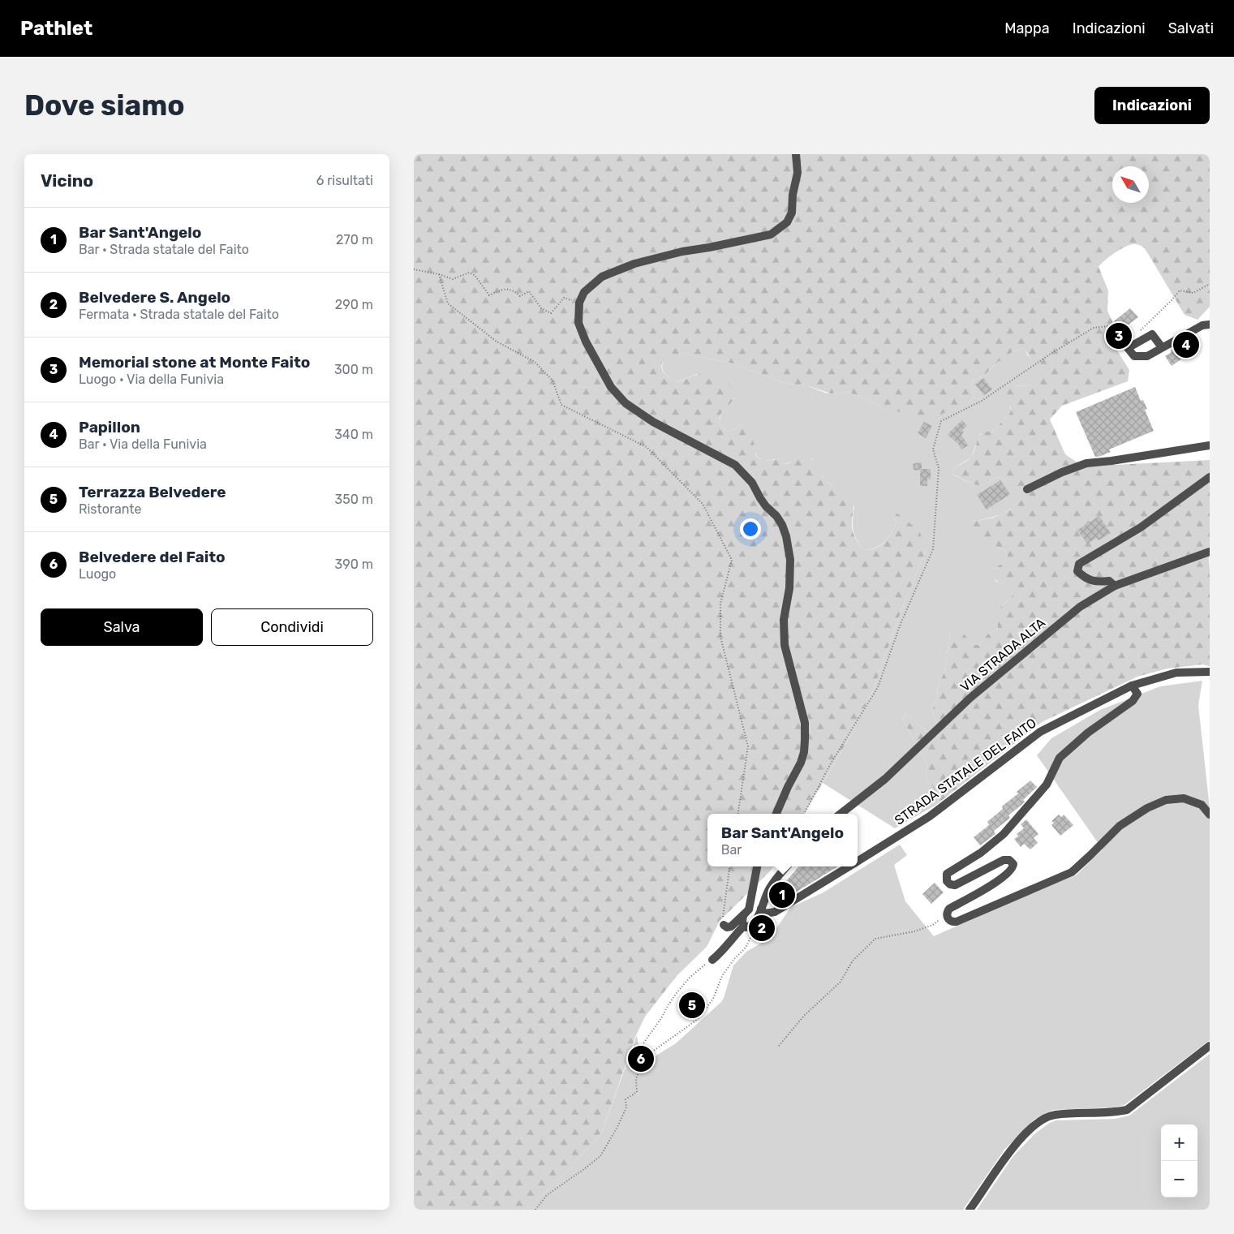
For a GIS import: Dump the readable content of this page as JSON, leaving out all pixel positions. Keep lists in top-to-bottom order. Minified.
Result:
{"streets":{"street":["VIA STRADA ALTA","STRADA STATALE DEL FAITO"]},"north":"top left","page":{"header":"Pathlet","nav":["Mappa","Indicazioni","Salvati"],"buttons":["Indicazioni",["Salva","Condividi"]],"title":"Dove siamo","heading":["Vicino","6 risultati"],"list":[{"mark":"1","name":"Bar Sant'Angelo","note":"Bar · Strada statale del Faito","value":"270 m"},{"mark":"2","name":"Belvedere S. Angelo","note":"Fermata · Strada statale del Faito","value":"290 m"},{"mark":"3","name":"Memorial stone at Monte Faito","note":"Luogo · Via della Funivia","value":"300 m"},{"mark":"4","name":"Papillon","note":"Bar · Via della Funivia","value":"340 m"},{"mark":"5","name":"Terrazza Belvedere","note":"Ristorante","value":"350 m"},{"mark":"6","name":"Belvedere del Faito","note":"Luogo","value":"390 m"}],"pins":["3","4","1","2","5","6"],"popup":["Bar Sant'Angelo","Bar"],"map_buttons":["+","−"]}}
